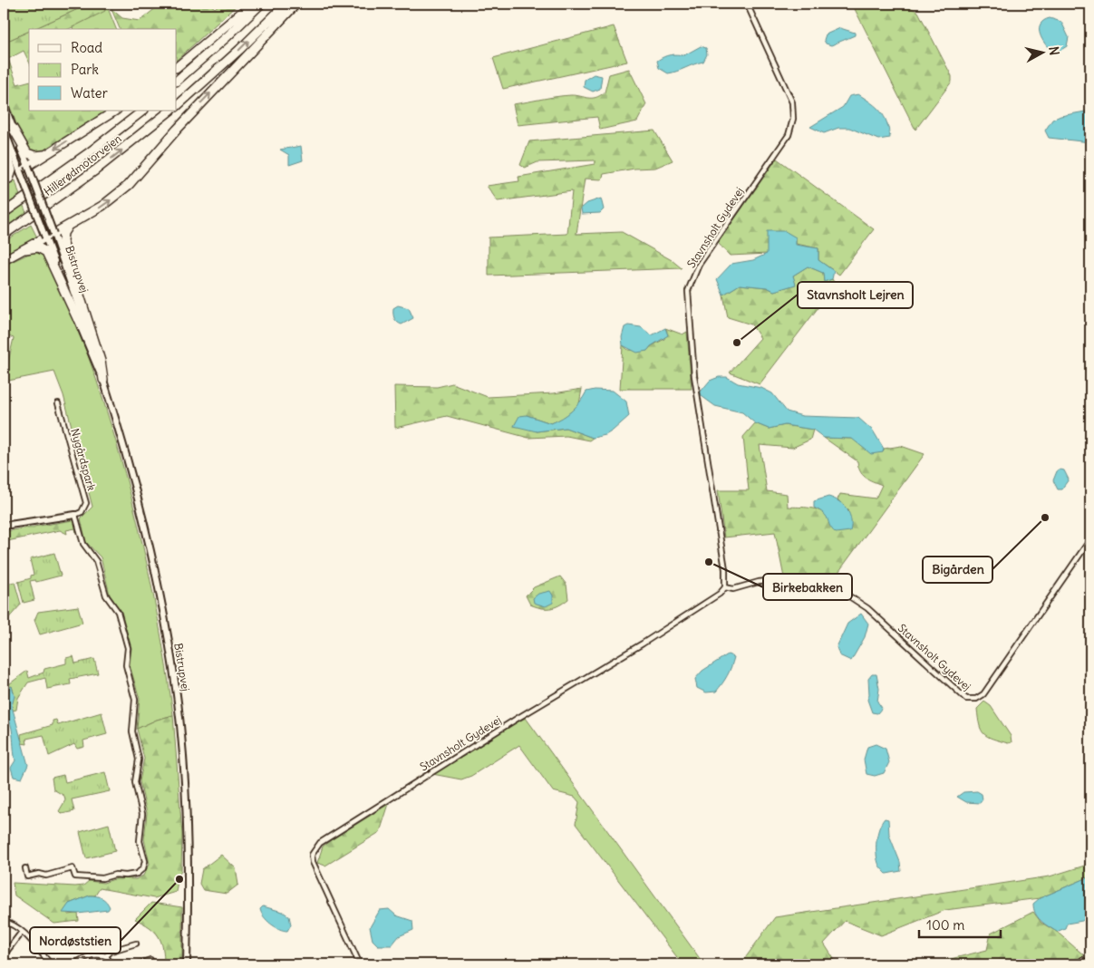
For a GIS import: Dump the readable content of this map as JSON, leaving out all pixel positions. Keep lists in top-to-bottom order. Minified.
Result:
{"streets":{"highway":["Hillerødmotorvejen"],"main road":["Bistrupvej"],"street":["Stavnsholt Gydevej","Nygårdspark"]},"places":["Stavnsholt Lejren","Bigården","Birkebakken","Nordøststien"],"legend":["Road","Park","Water"],"scale_bar":"100 m","north":"right"}
